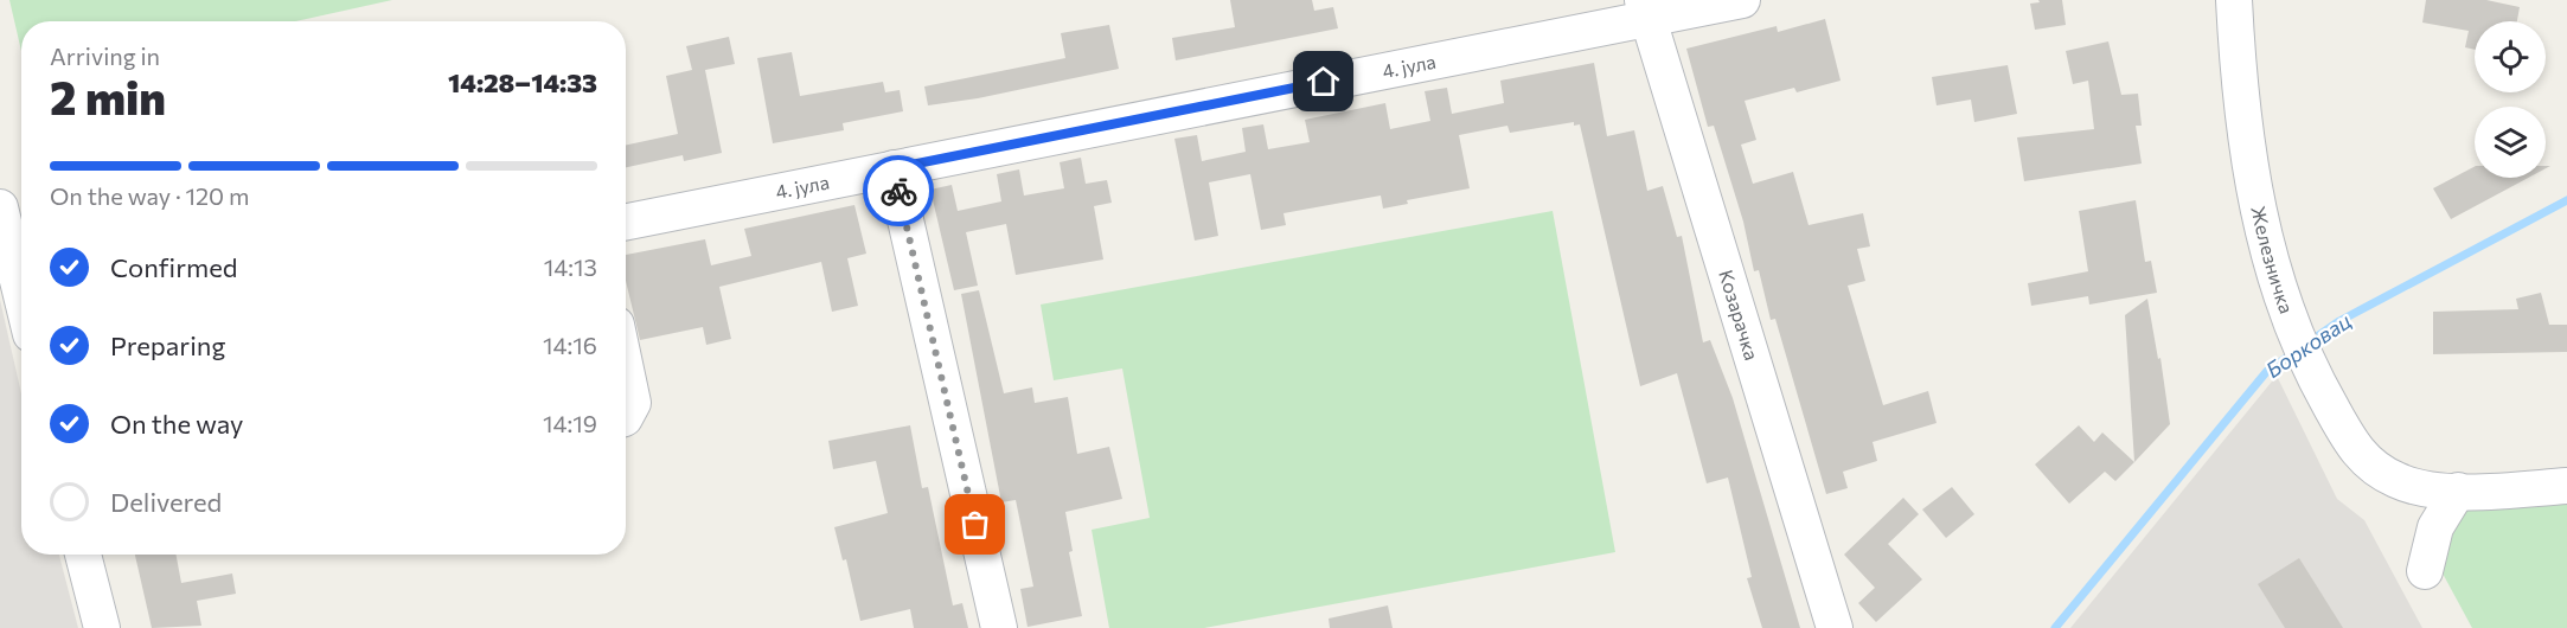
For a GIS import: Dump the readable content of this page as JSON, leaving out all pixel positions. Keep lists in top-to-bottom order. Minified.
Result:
{"streets":{"street":["4. јула","Железничка","Козарачка"]},"crossings":[["4. јула","Козарачка"]],"water":["Борковац"],"page":{"heading":["2 min","Arriving in","14:28–14:33"],"bar":"On the way · 120 m","list":[["Confirmed","14:13"],["Preparing","14:16"],["On the way","14:19"],"Delivered"]}}
